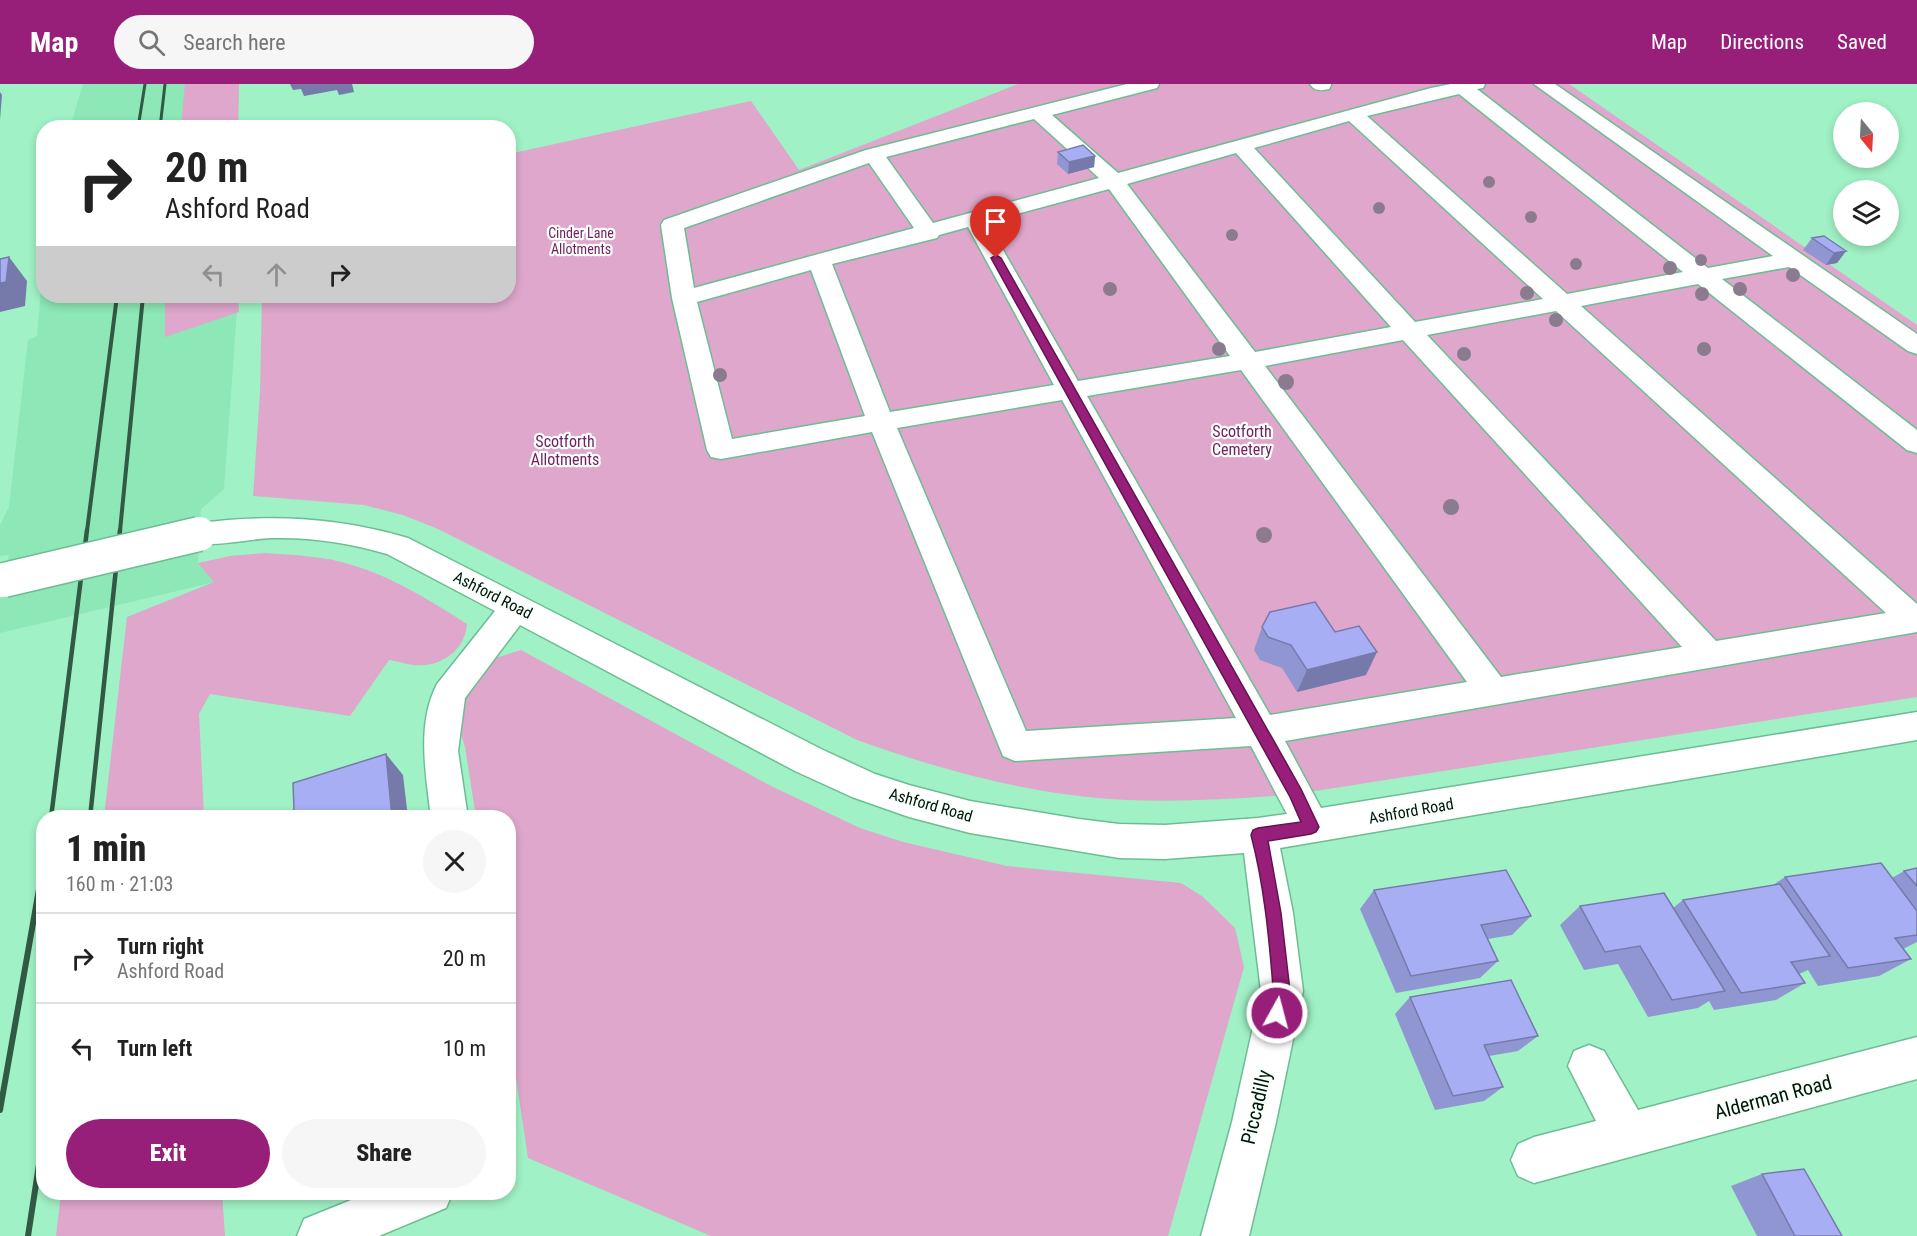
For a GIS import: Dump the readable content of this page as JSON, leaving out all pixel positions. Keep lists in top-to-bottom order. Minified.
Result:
{"streets":{"street":["Ashford Road","Alderman Road","Piccadilly"]},"crossings":[["Ashford Road","Piccadilly"]],"parks":["Cinder Lane Allotments","Scotforth Cemetery","Scotforth Allotments"],"north":"bottom","page":{"header":"Map","search":"Search here","nav":["Map","Directions","Saved"],"turn":["20 m","Ashford Road"],"heading":["1 min","160 m · 21:03"],"list":[{"name":"Turn right","note":"Ashford Road","value":"20 m"},{"name":"Turn left","value":"10 m"}],"buttons":["Exit","Share"]}}
